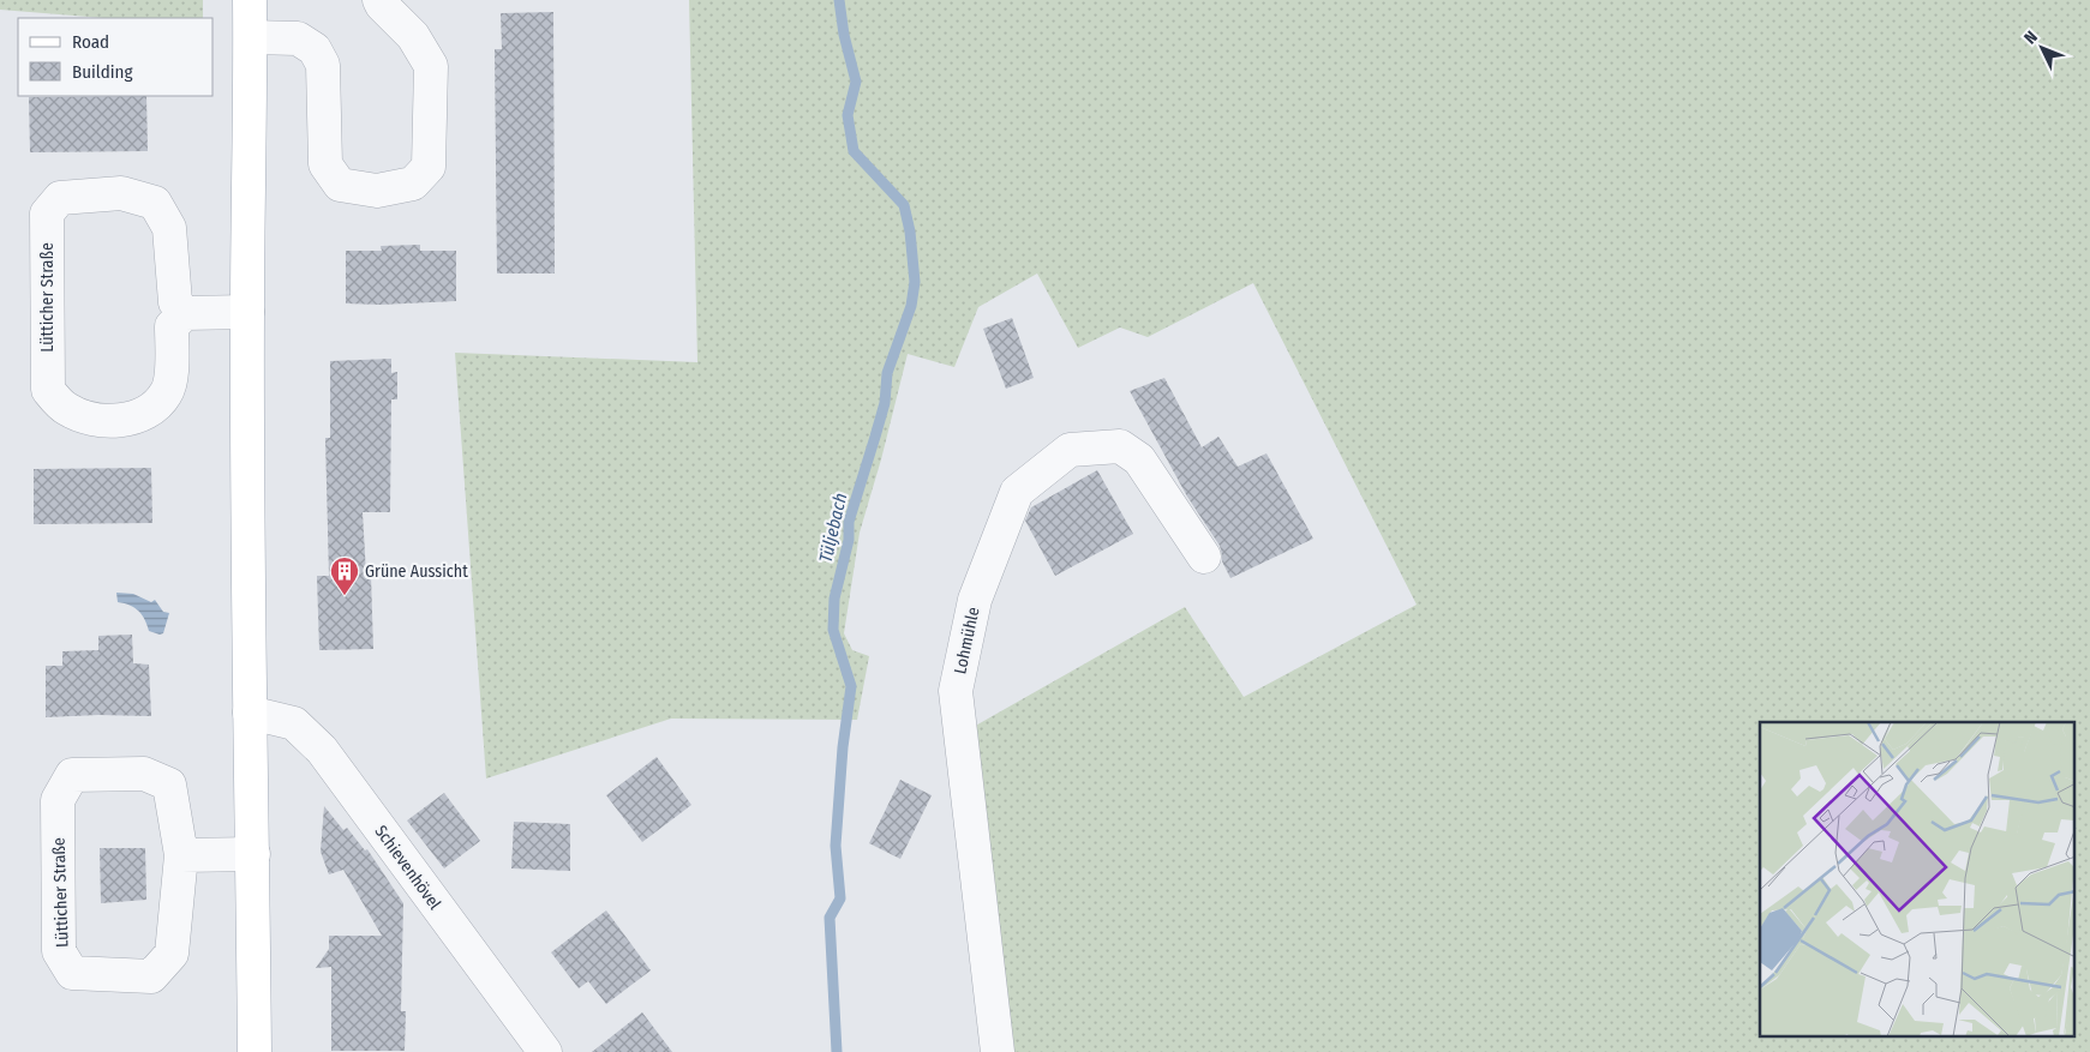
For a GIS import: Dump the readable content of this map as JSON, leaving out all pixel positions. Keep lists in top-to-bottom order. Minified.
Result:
{"streets":{"street":["Lütticher Straße","Lohmühle","Schievenhövel"]},"water":["Tüljebach"],"places":{"building":["Grüne Aussicht"]},"legend":["Road","Building"],"north":"top left"}
